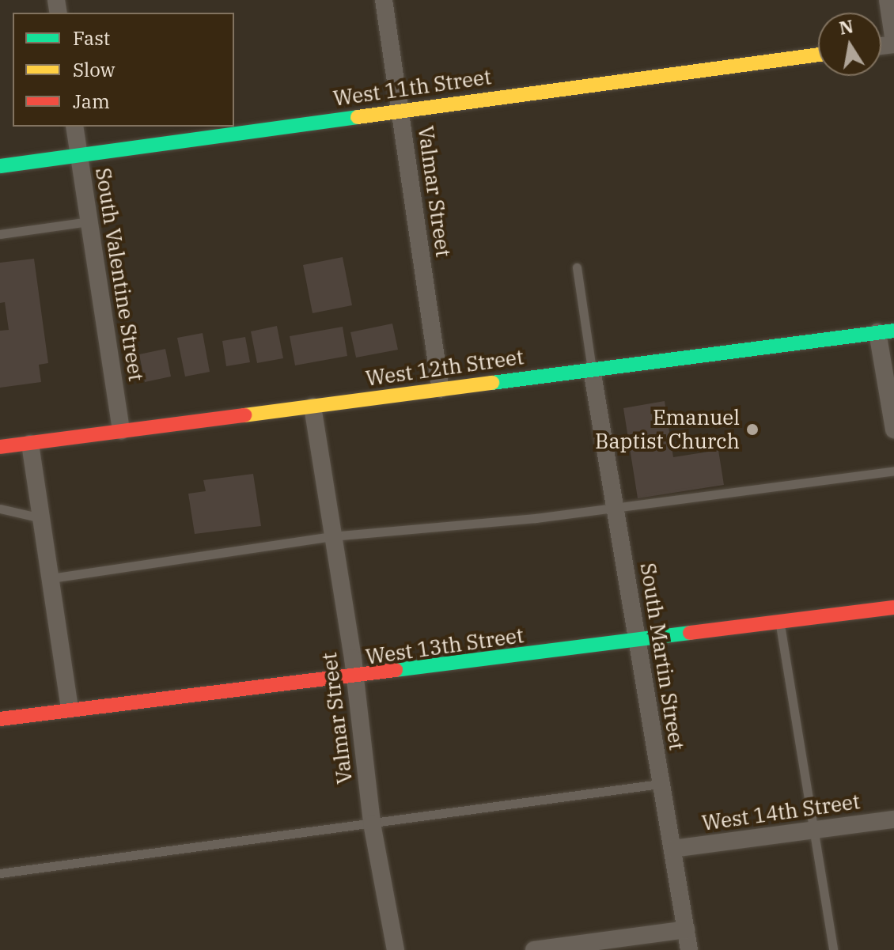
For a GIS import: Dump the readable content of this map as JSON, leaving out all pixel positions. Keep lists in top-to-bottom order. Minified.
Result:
{"streets":{"street":["West 11th Street","Valmar Street","South Valentine Street","West 12th Street","West 13th Street","South Martin Street","West 14th Street"]},"crossings":[["West 11th Street","Valmar Street"],["West 11th Street","South Valentine Street"],["Valmar Street","West 12th Street"],["Valmar Street","West 13th Street"],["South Valentine Street","West 12th Street"],["West 12th Street","South Martin Street"],["West 13th Street","South Martin Street"],["South Martin Street","West 14th Street"]],"places":["Emanuel Baptist Church"],"legend":["Fast","Slow","Jam"],"north":"top"}
